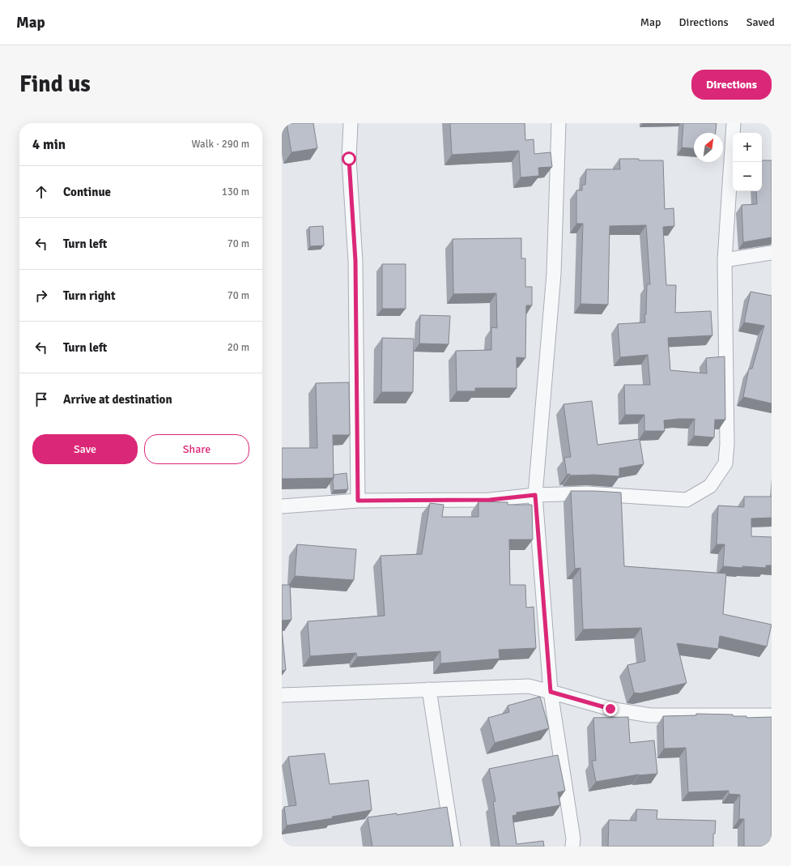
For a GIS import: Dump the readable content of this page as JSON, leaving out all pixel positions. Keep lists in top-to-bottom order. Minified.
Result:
{"north":"top right","page":{"header":"Map","nav":["Map","Directions","Saved"],"buttons":["Directions",["Save","Share"]],"title":"Find us","heading":["4 min","Walk · 290 m"],"map_buttons":["+","−"],"list":[["Continue","130 m"],["Turn left","70 m"],["Turn right","70 m"],["Turn left","20 m"],"Arrive at destination"]}}
